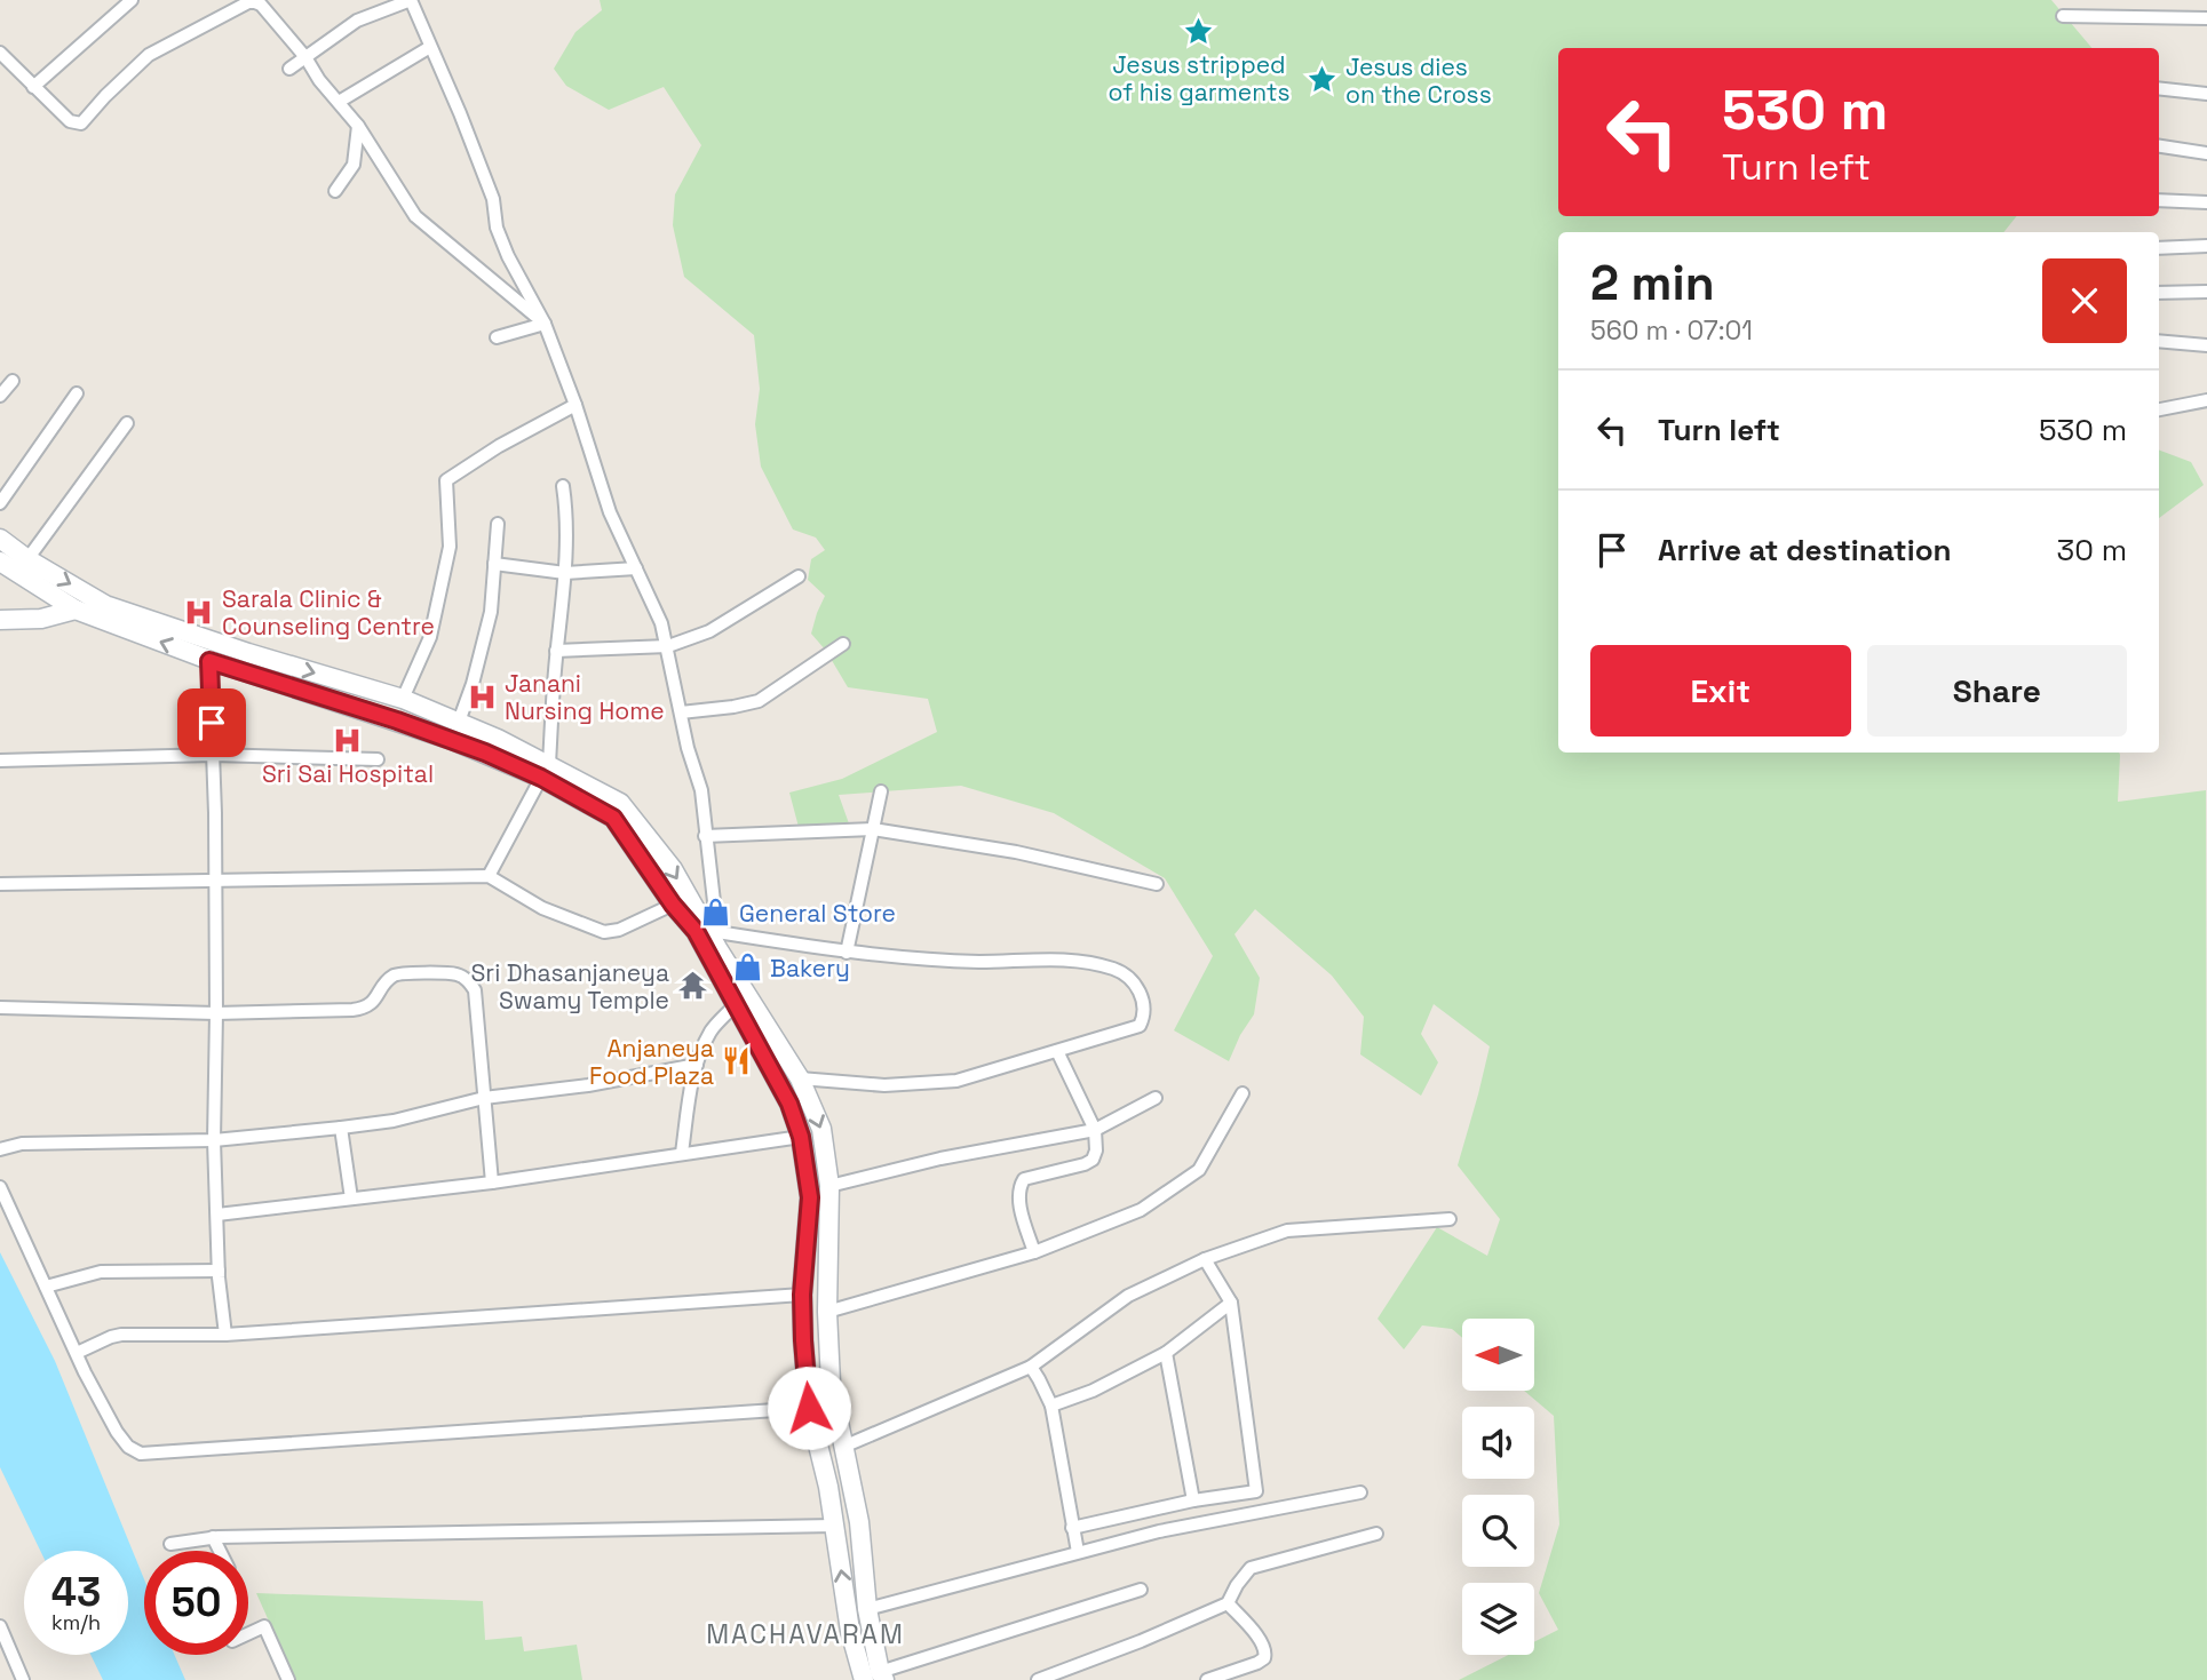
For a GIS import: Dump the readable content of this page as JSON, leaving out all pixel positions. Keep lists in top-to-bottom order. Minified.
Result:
{"districts":["MACHAVARAM"],"places":{"place":["Jesus stripped of his garments","Jesus dies on the Cross"],"hospital":["Sarala Clinic & Counseling Centre","Janani Nursing Home","Sri Sai Hospital"],"shop":["General Store","Bakery"],"temple":["Sri Dhasanjaneya Swamy Temple"],"restaurant":["Anjaneya Food Plaza"]},"north":"left","page":{"turn":["530 m","Turn left"],"heading":["2 min","560 m · 07:01"],"list":[{"name":"Turn left","value":"530 m"},{"name":"Arrive at destination","value":"30 m"}],"buttons":["Exit","Share"],"speed":"43 km/h","limit":"50"}}
